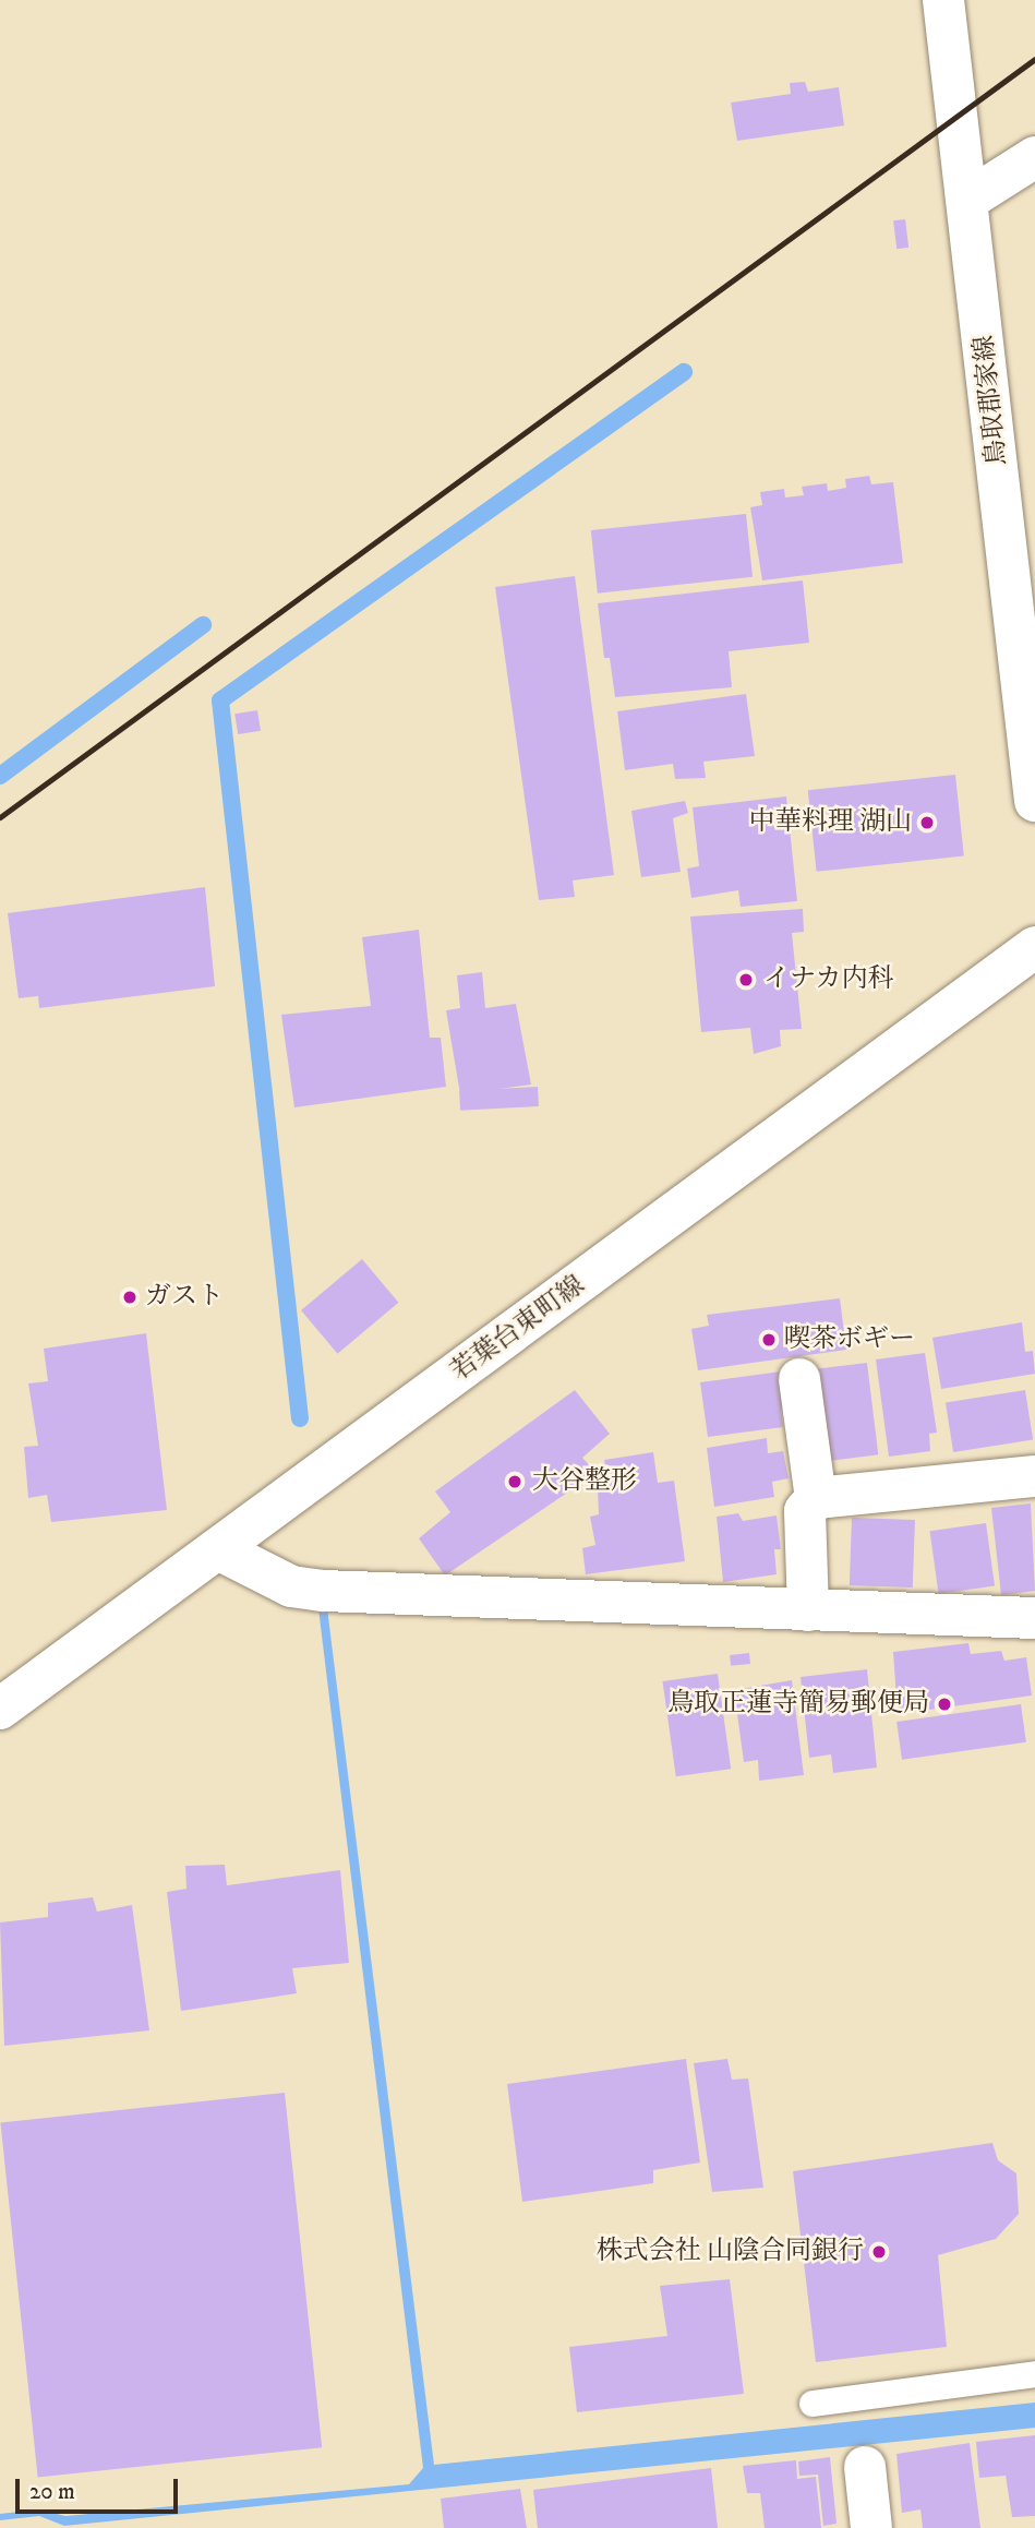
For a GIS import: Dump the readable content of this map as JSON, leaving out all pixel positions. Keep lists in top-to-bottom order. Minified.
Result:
{"streets":{"main road":["鳥取郡家線","若葉台東町線"]},"places":["中華料理 湖山","イナカ内科","ガスト","喫茶ボギー","大谷整形","鳥取正蓮寺簡易郵便局","株式会社 山陰合同銀行"],"scale_bar":"20 m"}
